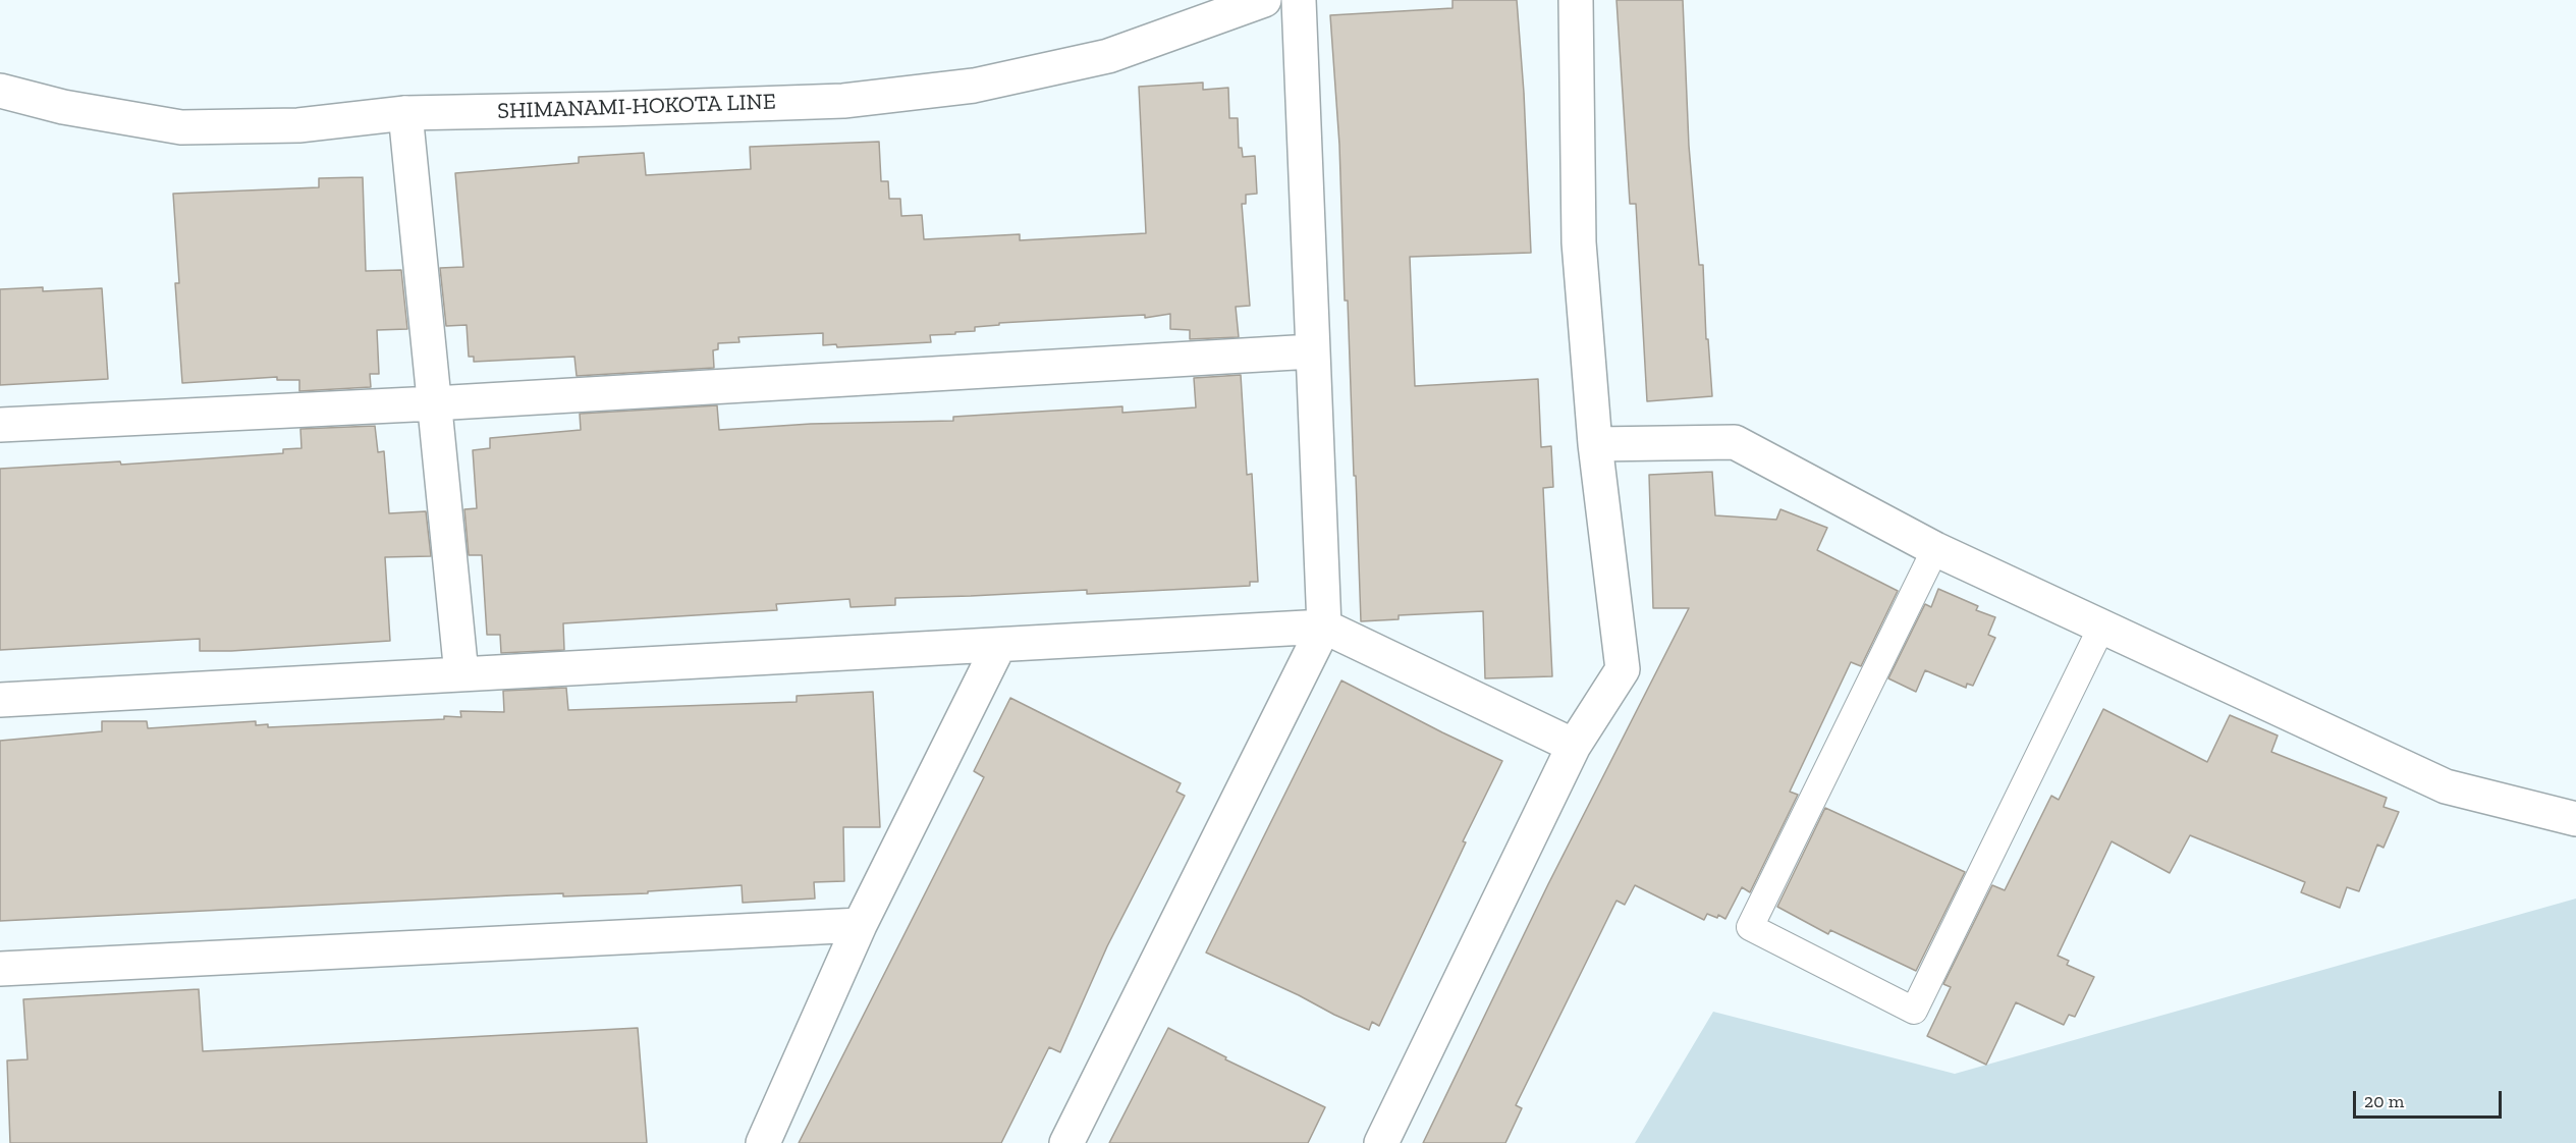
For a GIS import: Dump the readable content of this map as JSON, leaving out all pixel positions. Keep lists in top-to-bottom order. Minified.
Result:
{"streets":{"street":["SHIMANAMI-HOKOTA LINE"]},"scale_bar":"20 m"}
